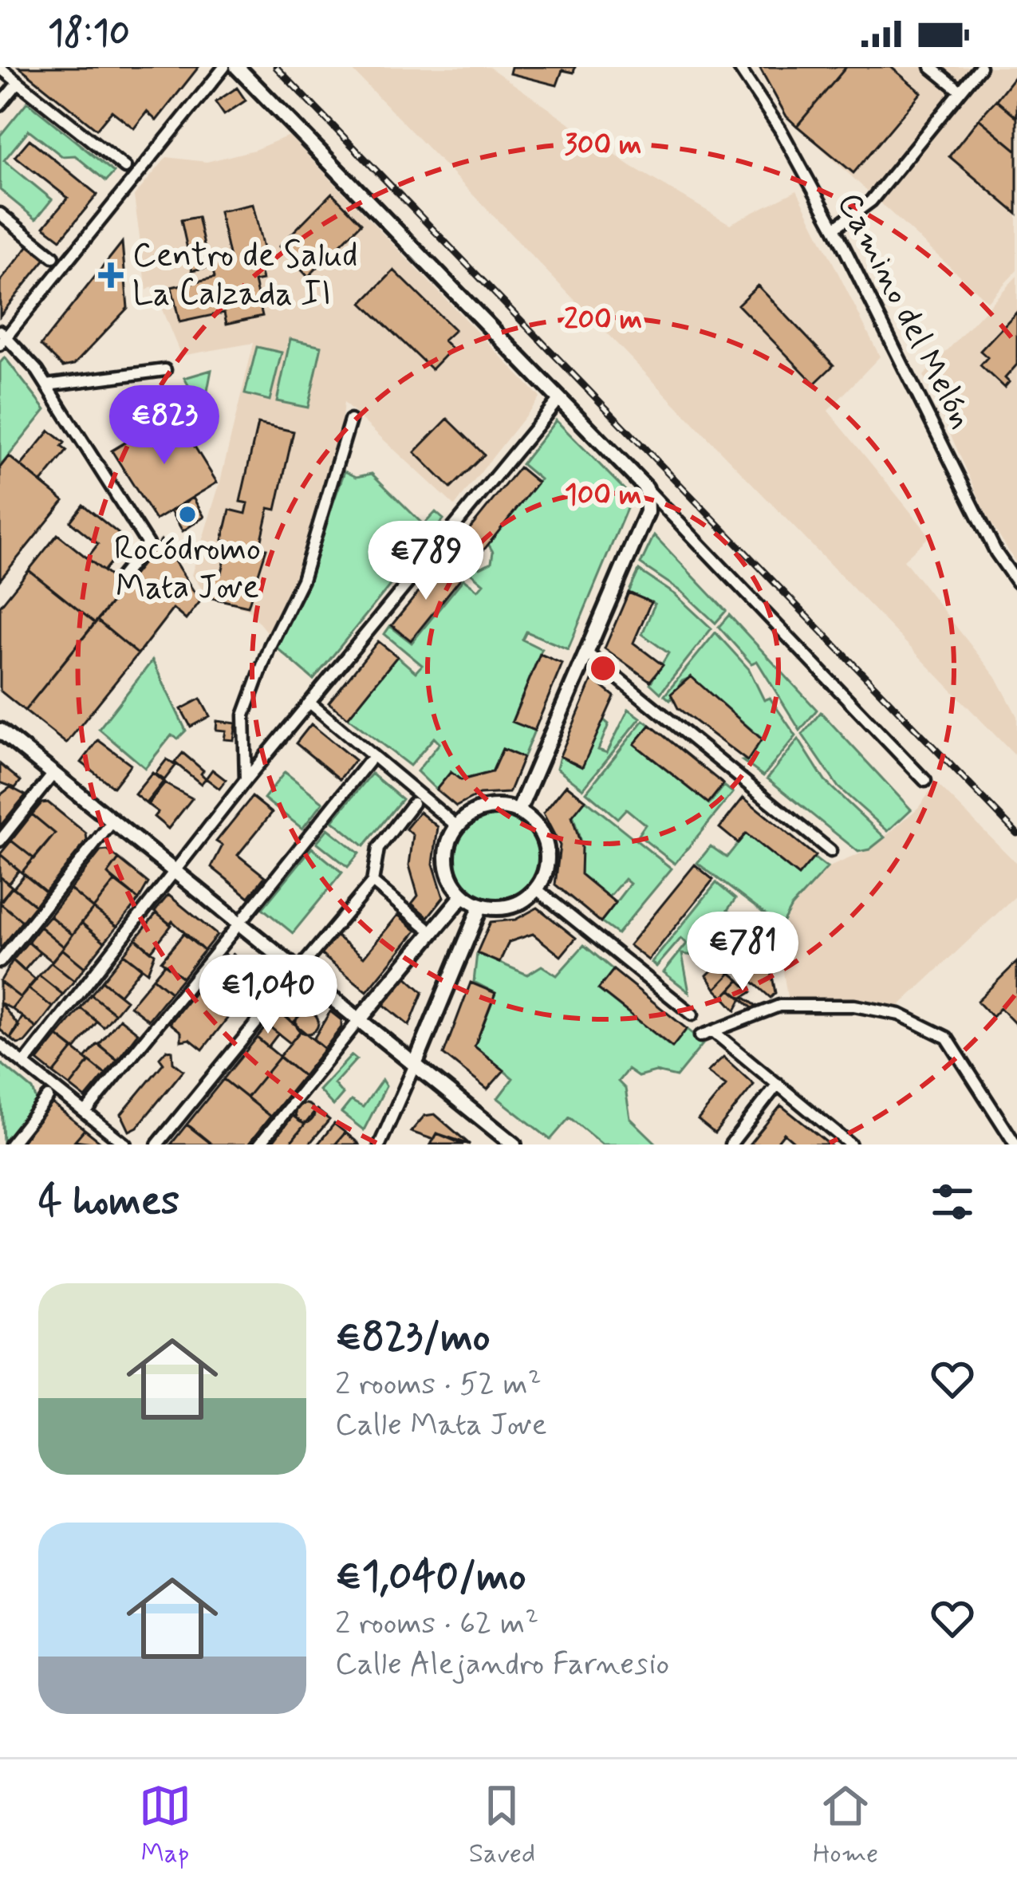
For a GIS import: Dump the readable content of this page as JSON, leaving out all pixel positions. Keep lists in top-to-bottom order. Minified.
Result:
{"streets":{"street":["Camino del Melón"]},"places":{"health":["Centro de Salud La Calzada II"],"other":["Rocódromo Mata Jove"]},"page":{"status":"18:10","price":["€823","€789","€781","€1,040"],"heading":"4 homes","list":[{"name":"€823/mo","note":"2 rooms · 52 m² · Calle Mata Jove"},{"name":"€1,040/mo","note":"2 rooms · 62 m² · Calle Alejandro Farnesio"}],"tabs":["Map","Saved","Home"]},"rings":["300 m","200 m","100 m"]}
